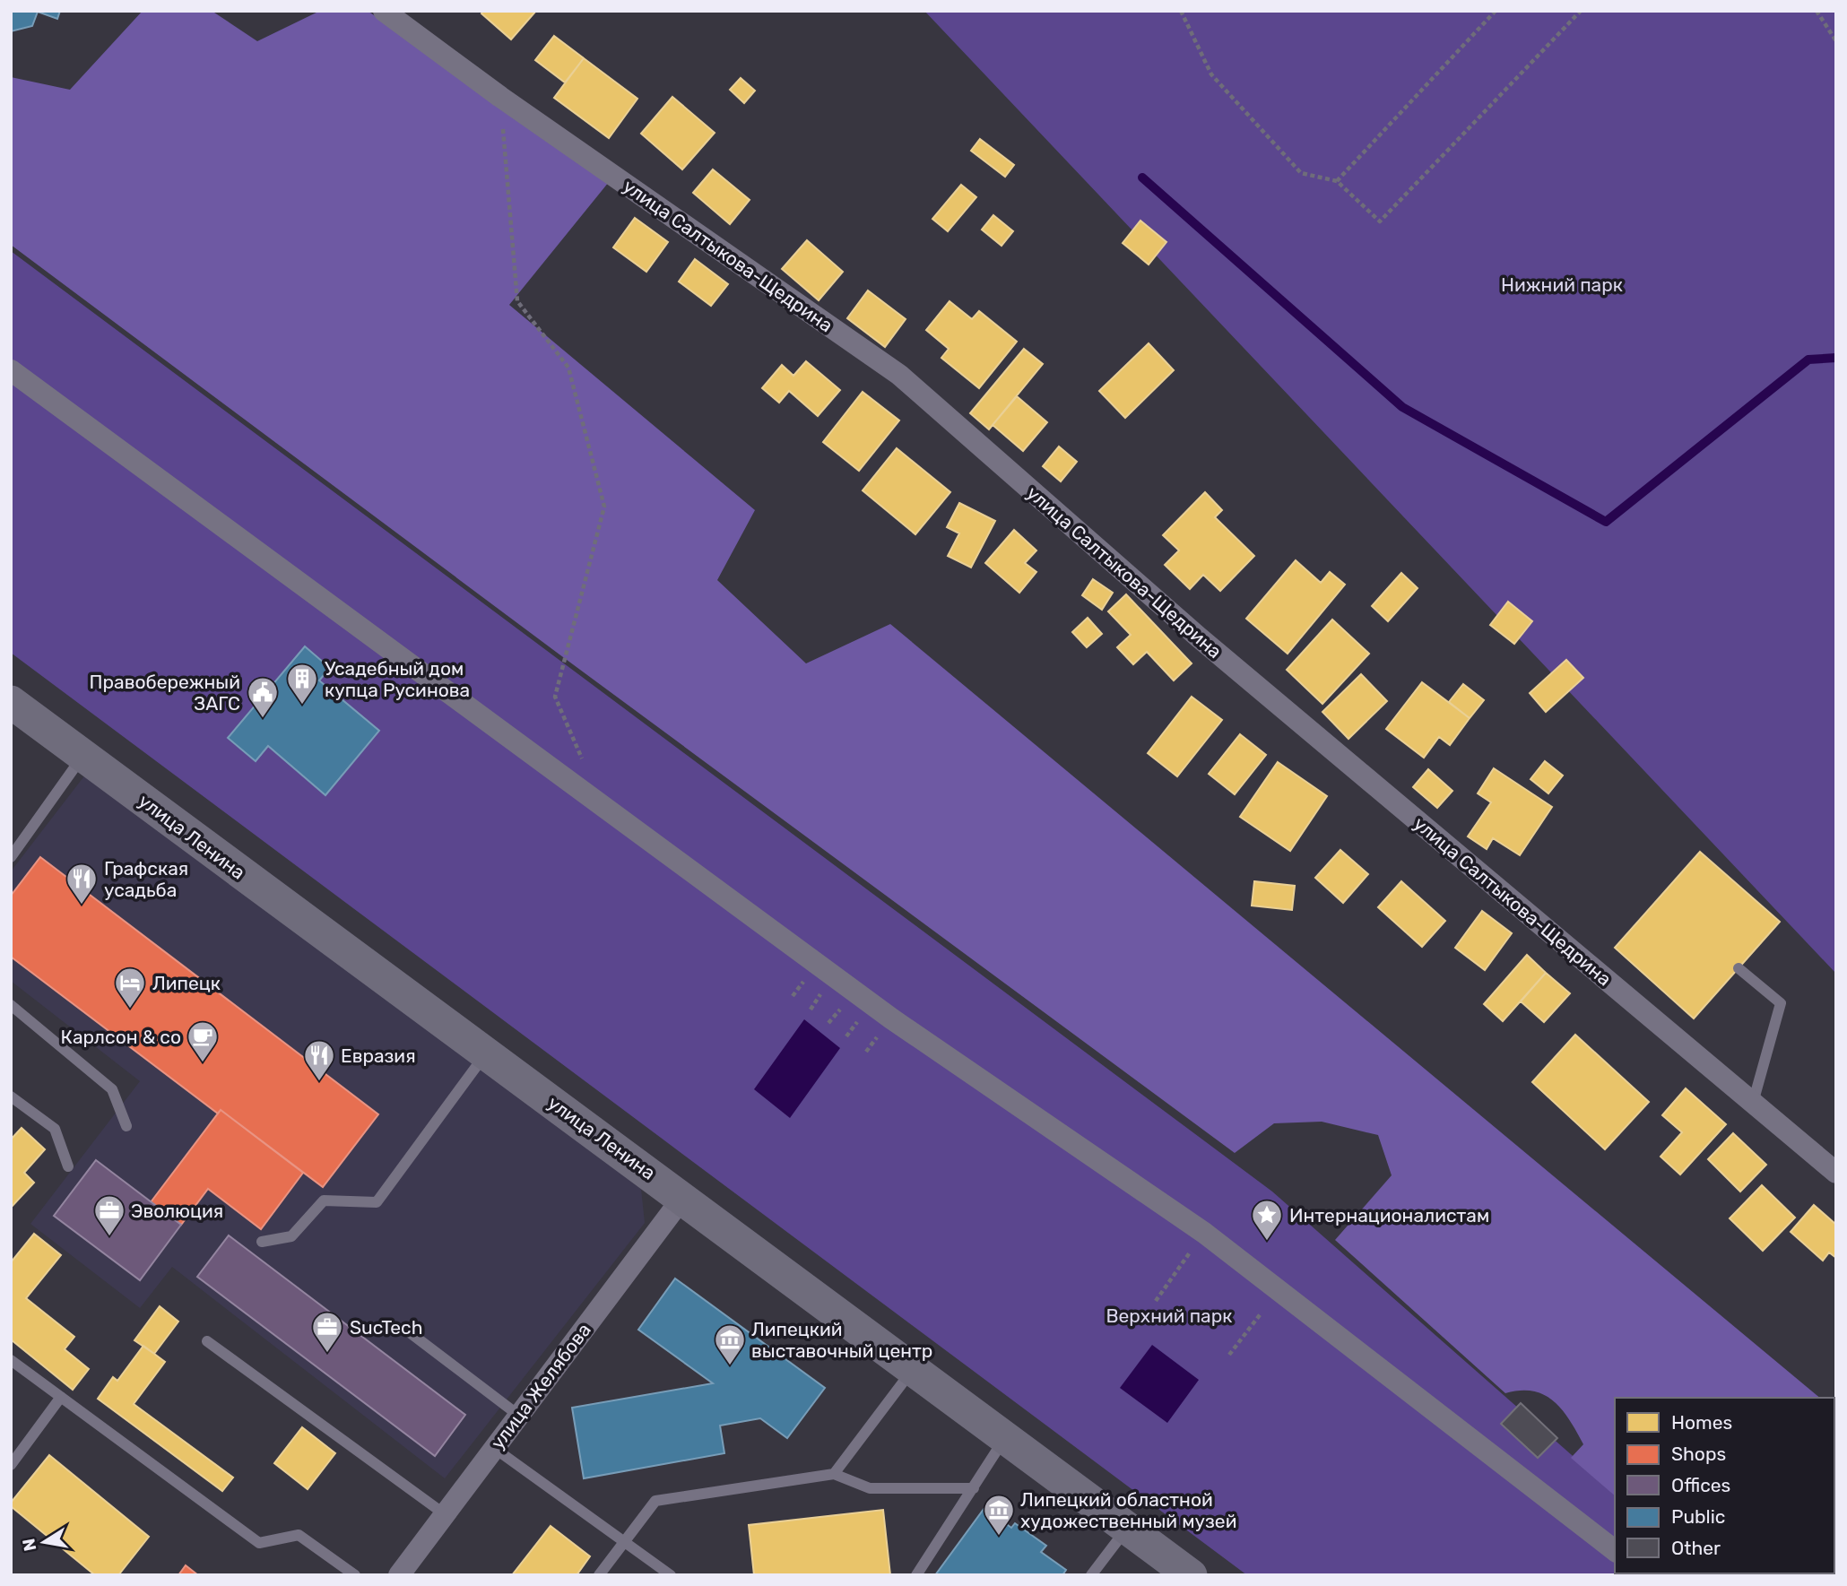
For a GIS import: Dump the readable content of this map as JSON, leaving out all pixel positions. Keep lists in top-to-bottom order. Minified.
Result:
{"streets":{"street":["улица Салтыкова-Щедрина","улица Ленина","улица Желябова"]},"crossings":[["улица Ленина","улица Желябова"]],"parks":["Нижний парк","Верхний парк"],"places":{"building":["Усадебный дом купца Русинова"],"public building":["Правобережный ЗАГС"],"restaurant":["Графская усадьба","Евразия"],"hotel":["Липецк"],"cafe":["Карлсон & co"],"office":["Эволюция","SucTech"],"place":["Интернационалистам"],"museum":["Липецкий выставочный центр","Липецкий областной художественный музей"]},"legend":["Homes","Shops","Offices","Public","Other"],"north":"left"}
